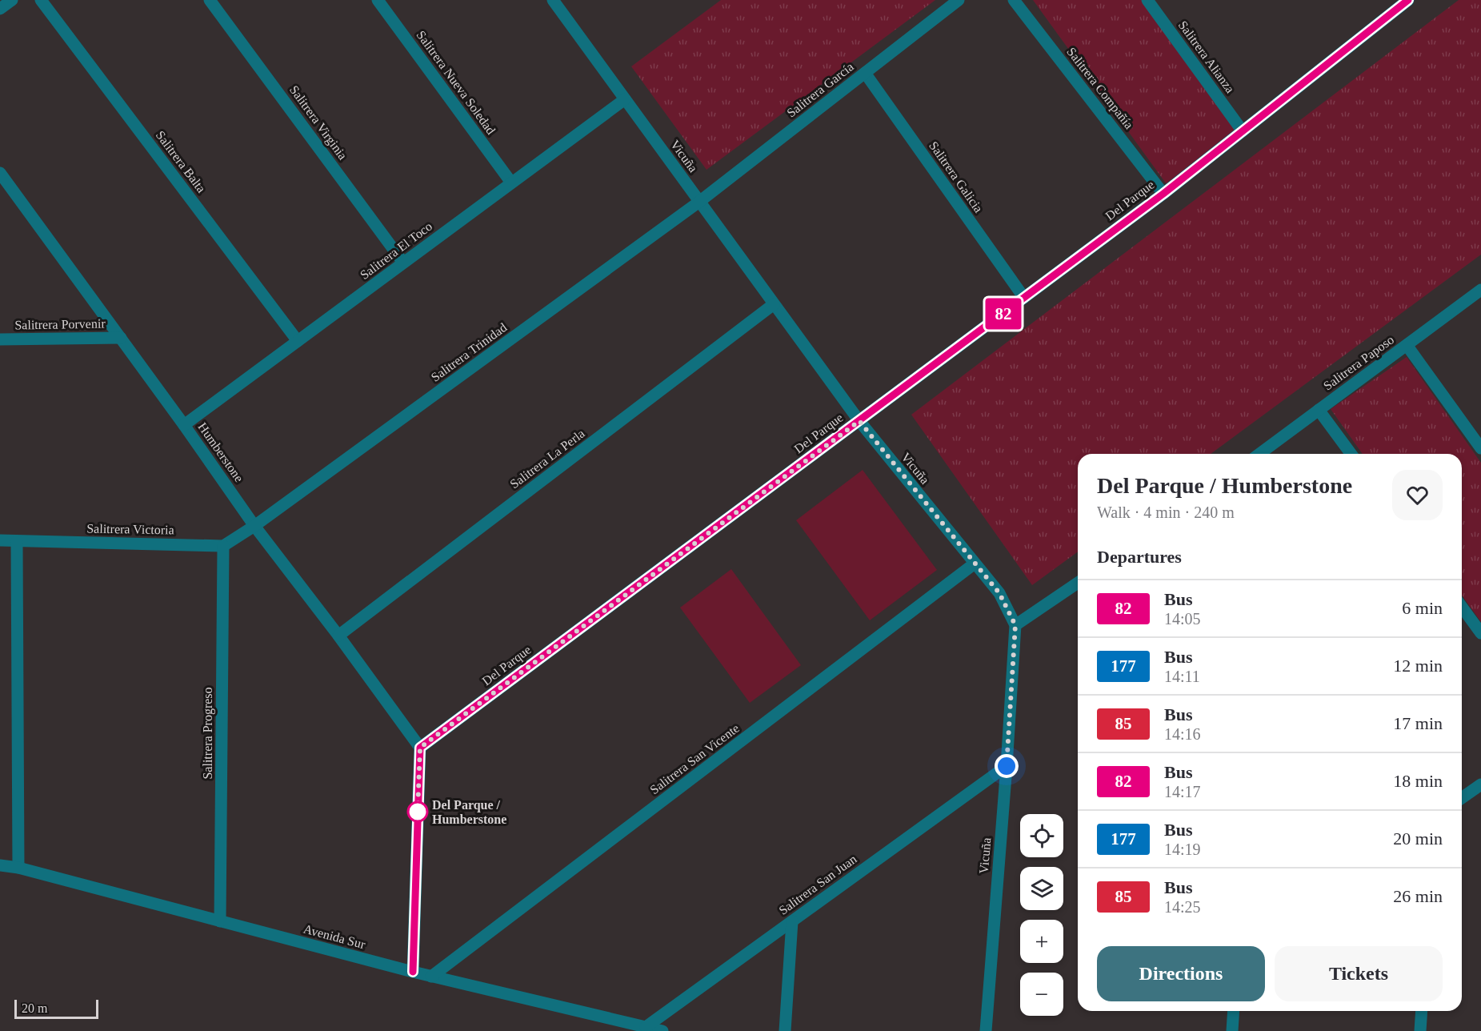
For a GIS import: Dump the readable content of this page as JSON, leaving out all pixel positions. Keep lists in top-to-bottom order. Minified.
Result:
{"streets":{"street":["Salitrera Alianza","Salitrera Nueva Soledad","Salitrera Compañía","Salitrera García","Salitrera Virginia","Vicuña","Salitrera Balta","Salitrera Galicia","Del Parque","Salitrera El Toco","Salitrera Porvenir","Salitrera Trinidad","Salitrera Paposo","Humberstone","Salitrera La Perla","Salitrera Victoria","Salitrera Progreso","Salitrera San Vicente","Salitrera San Juan","Avenida Sur"]},"crossings":[["Salitrera Alianza","Del Parque"],["Salitrera Nueva Soledad","Salitrera El Toco"],["Salitrera Compañía","Del Parque"],["Salitrera García","Vicuña"],["Salitrera García","Salitrera Galicia"],["Salitrera García","Salitrera Trinidad"],["Salitrera Virginia","Salitrera El Toco"],["Vicuña","Del Parque"],["Vicuña","Salitrera El Toco"],["Vicuña","Salitrera Trinidad"],["Vicuña","Salitrera La Perla"],["Vicuña","Salitrera San Vicente"],["Vicuña","Salitrera San Juan"],["Salitrera Balta","Salitrera El Toco"],["Salitrera Galicia","Del Parque"],["Del Parque","Humberstone"],["Salitrera El Toco","Humberstone"],["Salitrera Porvenir","Humberstone"],["Salitrera Trinidad","Humberstone"],["Humberstone","Salitrera La Perla"],["Salitrera Victoria","Salitrera Progreso"],["Salitrera Progreso","Avenida Sur"],["Salitrera San Vicente","Avenida Sur"],["Salitrera San Juan","Avenida Sur"]],"places":["Del Parque / Humberstone"],"lines":["bus line 82"],"scale_bar":"20 m","page":{"on_map":"82","heading":[["Del Parque / Humberstone","Walk · 4 min · 240 m"],"Departures"],"list":[{"mark":"82","name":"Bus","note":"14:05","value":"6 min"},{"mark":"177","name":"Bus","note":"14:11","value":"12 min"},{"mark":"85","name":"Bus","note":"14:16","value":"17 min"},{"mark":"82","name":"Bus","note":"14:17","value":"18 min"},{"mark":"177","name":"Bus","note":"14:19","value":"20 min"},{"mark":"85","name":"Bus","note":"14:25","value":"26 min"}],"map_buttons":["+","−"],"buttons":["Directions","Tickets"],"scale":"20 m"}}
